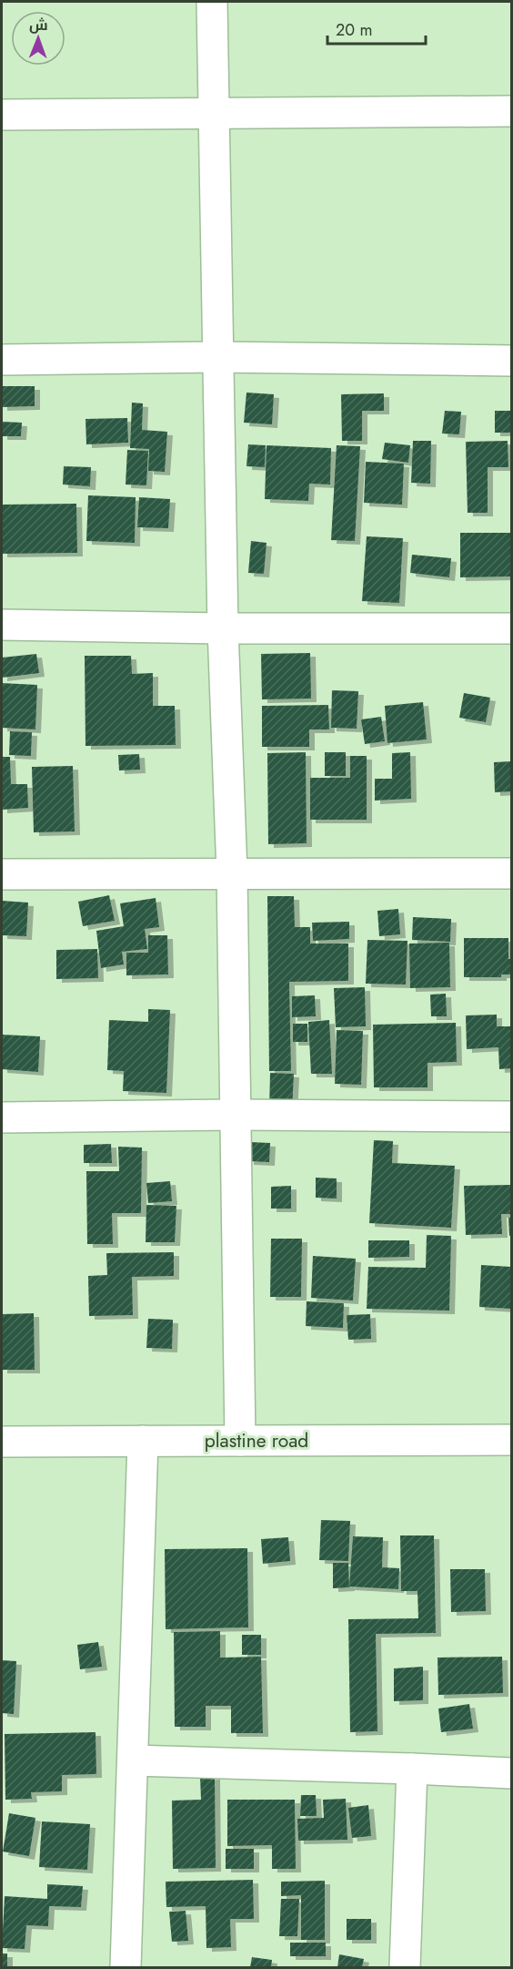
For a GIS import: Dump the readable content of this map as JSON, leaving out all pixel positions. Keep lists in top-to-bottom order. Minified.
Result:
{"streets":{"street":["plastine road"]},"scale_bar":"20 m","north":"top"}
